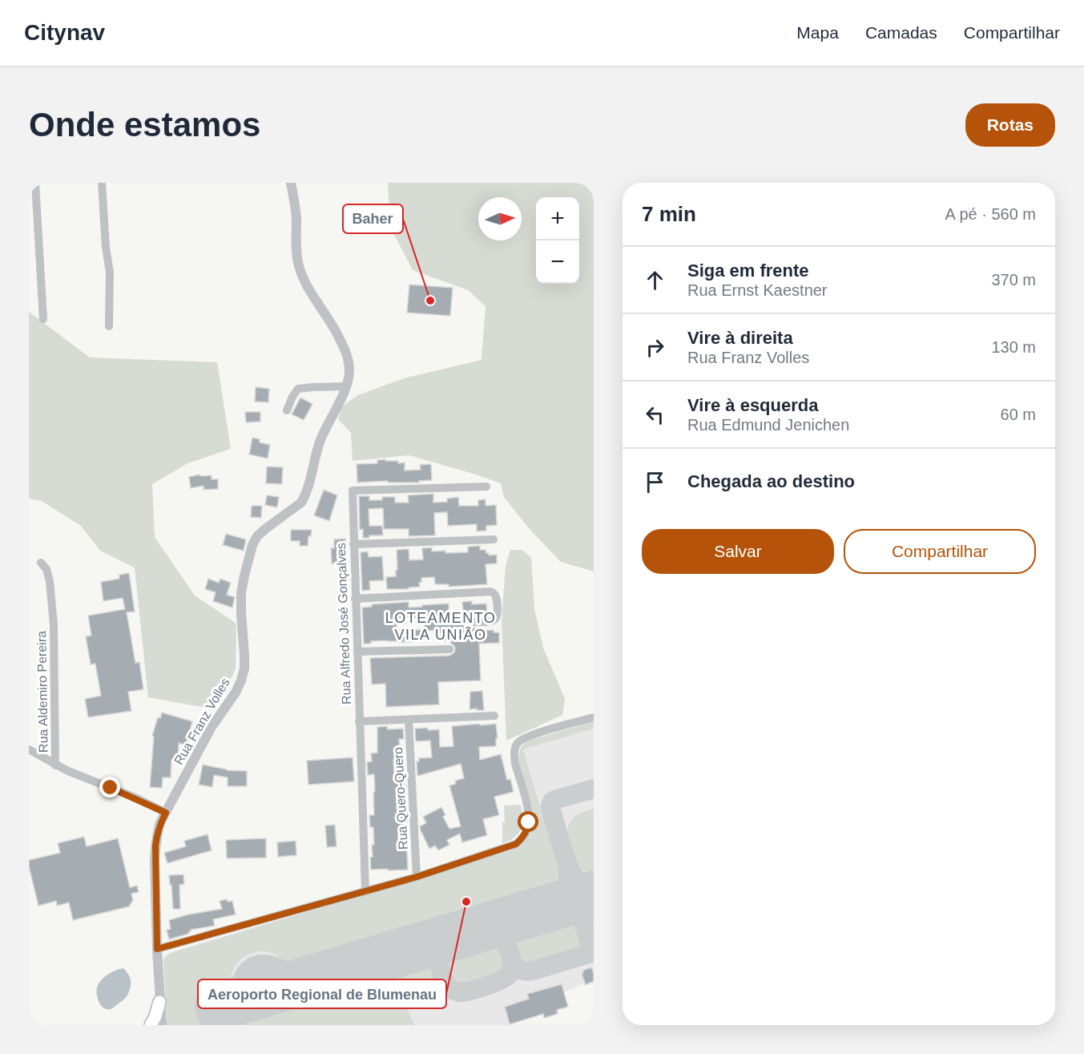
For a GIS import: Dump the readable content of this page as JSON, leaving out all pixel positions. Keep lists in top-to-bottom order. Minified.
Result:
{"streets":{"street":["Rua Alfredo José Gonçalves","Rua Aldemiro Pereira","Rua Franz Volles","Rua Quero-Quero"]},"districts":["LOTEAMENTO VILA UNIÃO"],"places":["Baher","Aeroporto Regional de Blumenau"],"north":"right","page":{"header":"Citynav","nav":["Mapa","Camadas","Compartilhar"],"buttons":["Rotas",["Salvar","Compartilhar"]],"title":"Onde estamos","heading":["7 min","A pé · 560 m"],"map_buttons":["+","−"],"list":[["Siga em frente","Rua Ernst Kaestner","370 m"],["Vire à direita","Rua Franz Volles","130 m"],["Vire à esquerda","Rua Edmund Jenichen","60 m"],"Chegada ao destino"]}}
